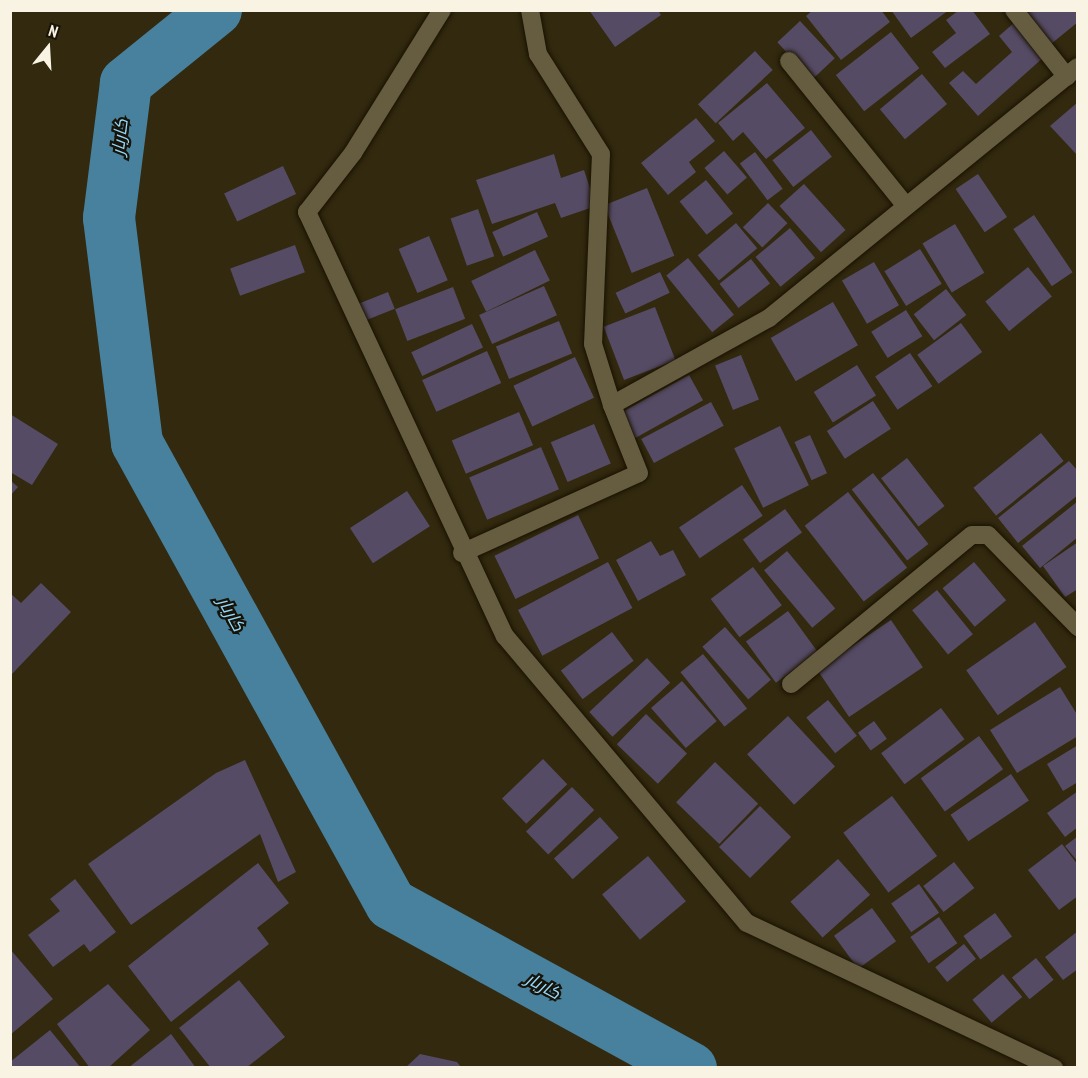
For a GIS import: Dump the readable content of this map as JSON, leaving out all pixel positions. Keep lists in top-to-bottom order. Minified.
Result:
{"water":["کاربار"],"north":"top"}
